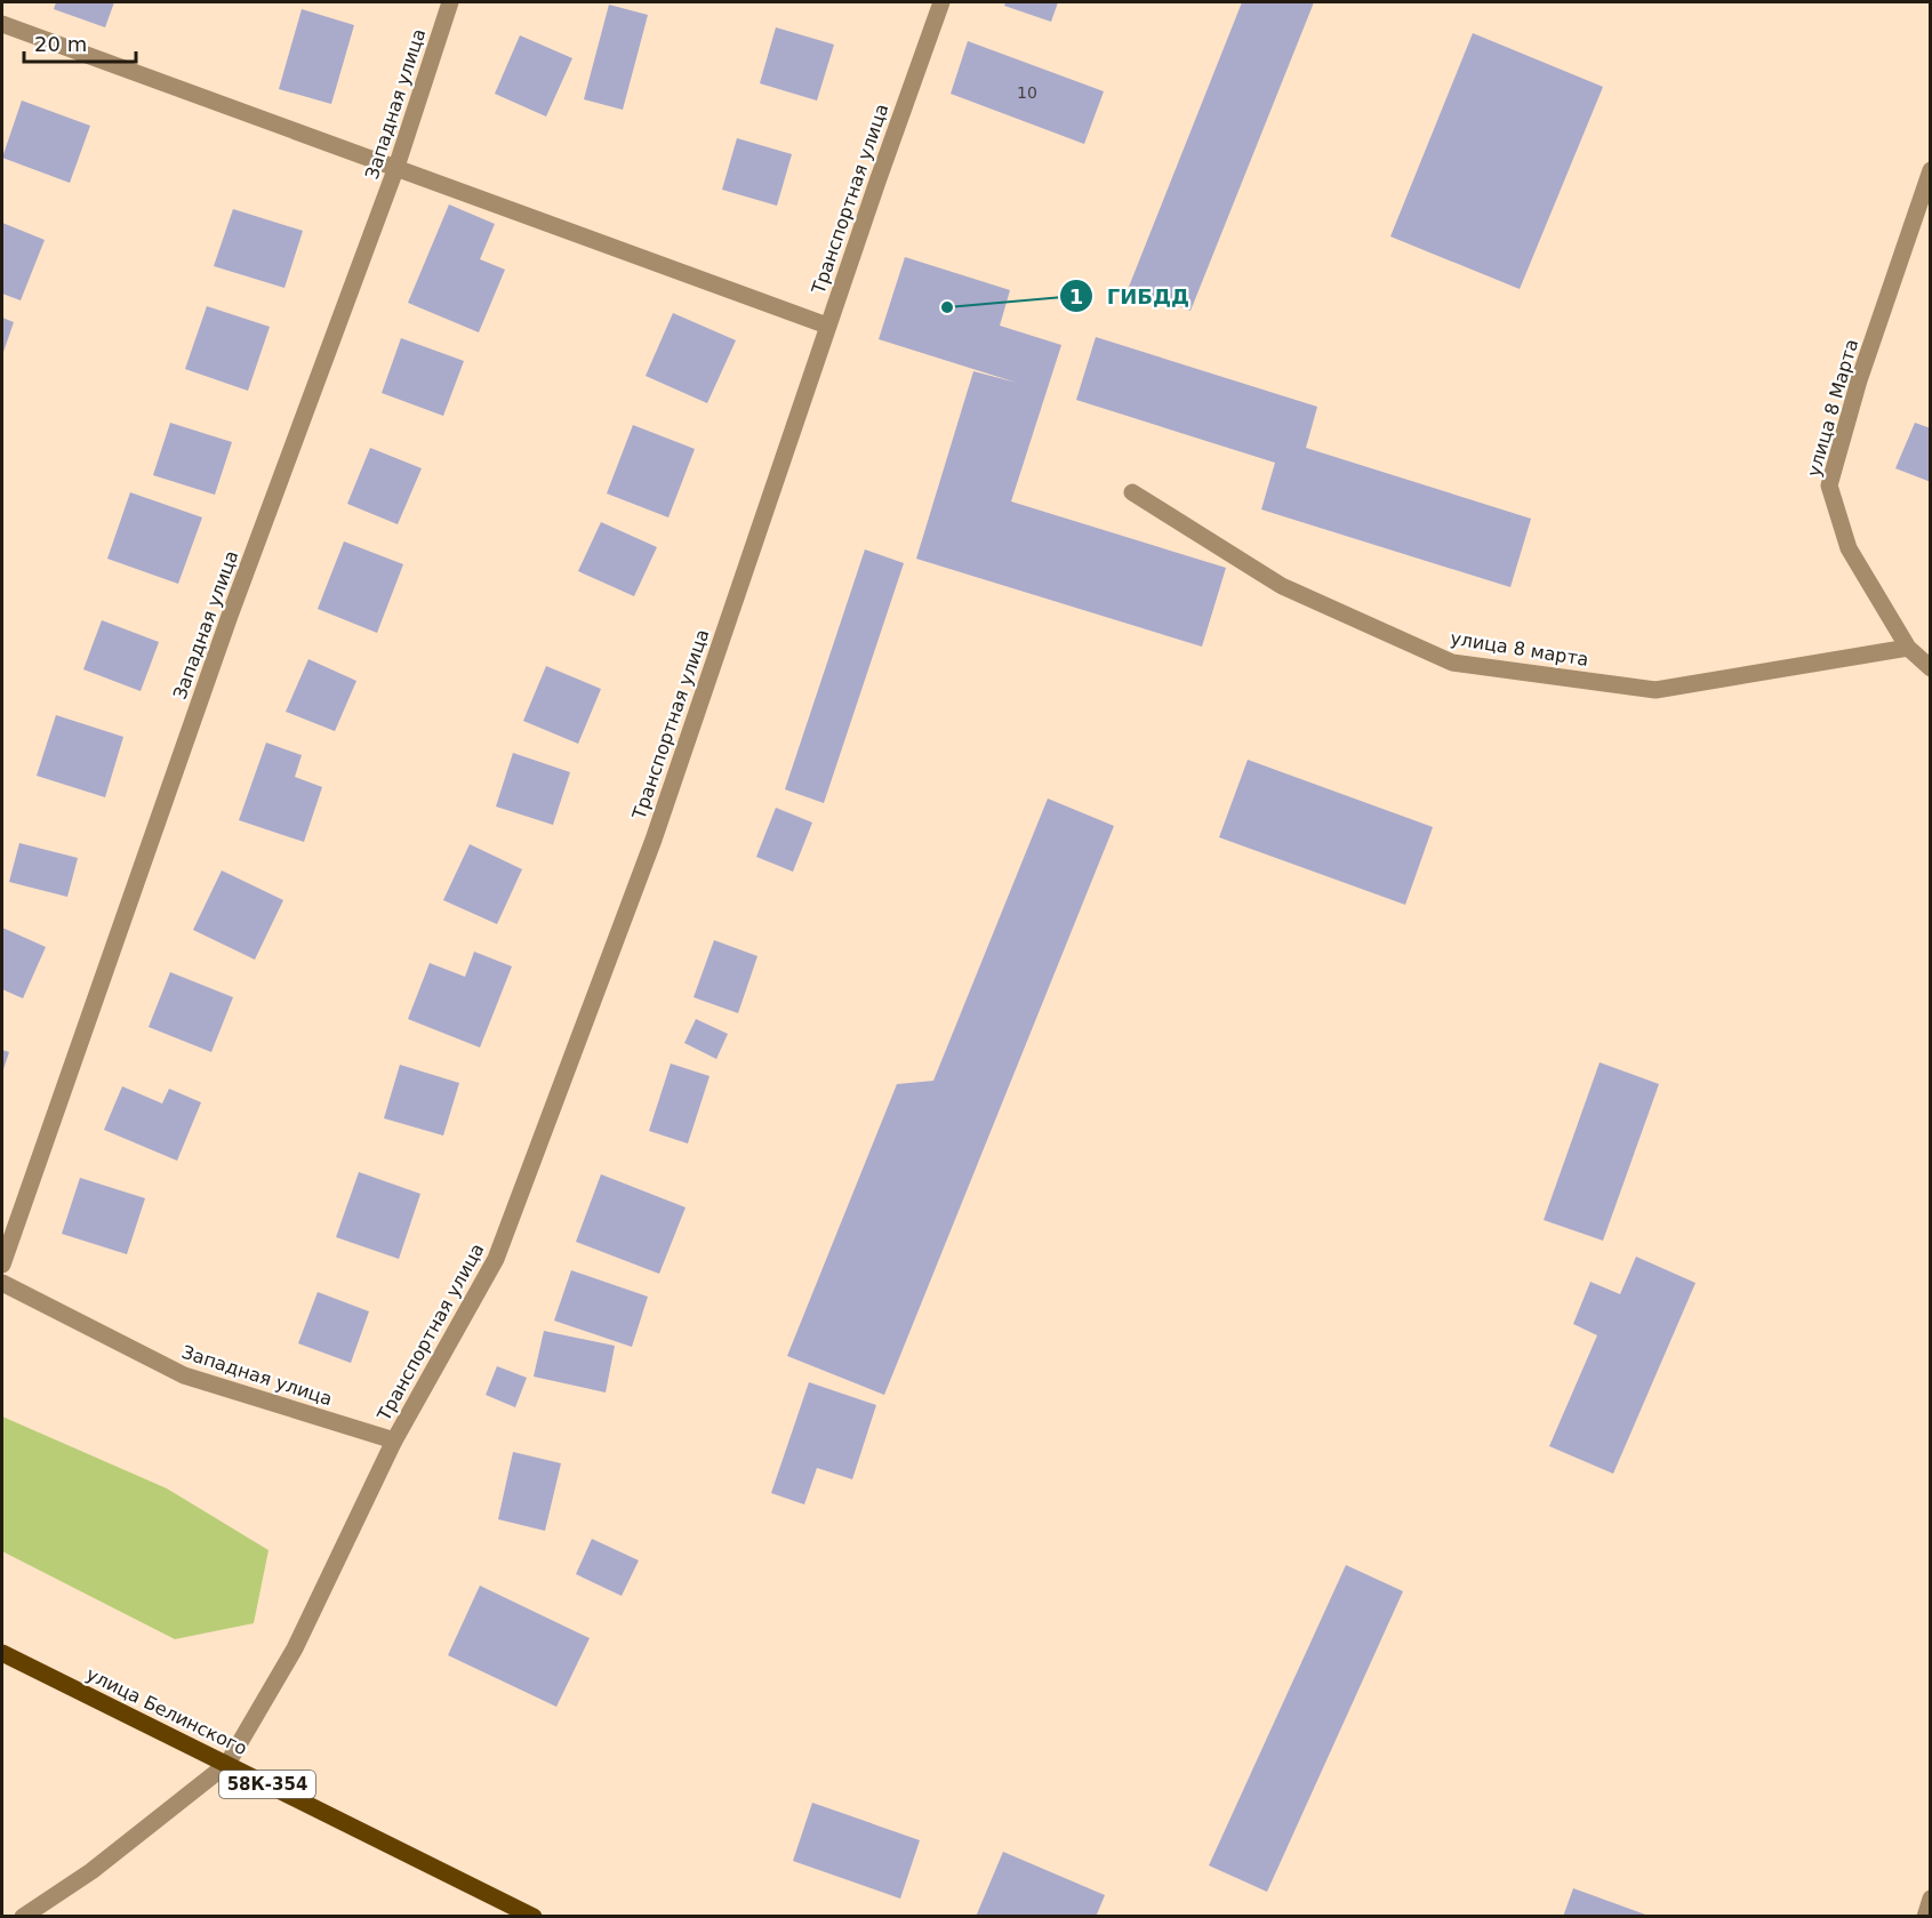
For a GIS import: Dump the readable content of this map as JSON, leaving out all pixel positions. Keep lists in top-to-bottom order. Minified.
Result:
{"streets":{"main road":["улица Белинского","58К-354"],"street":["Западная улица","Транспортная улица","улица 8 Марта","улица 8 марта"]},"crossings":[["Западная улица","Транспортная улица"],["Транспортная улица","улица Белинского"],["улица 8 Марта","улица 8 марта"]],"places":["ГИБДД"],"house_numbers":["10"],"scale_bar":"20 m"}
